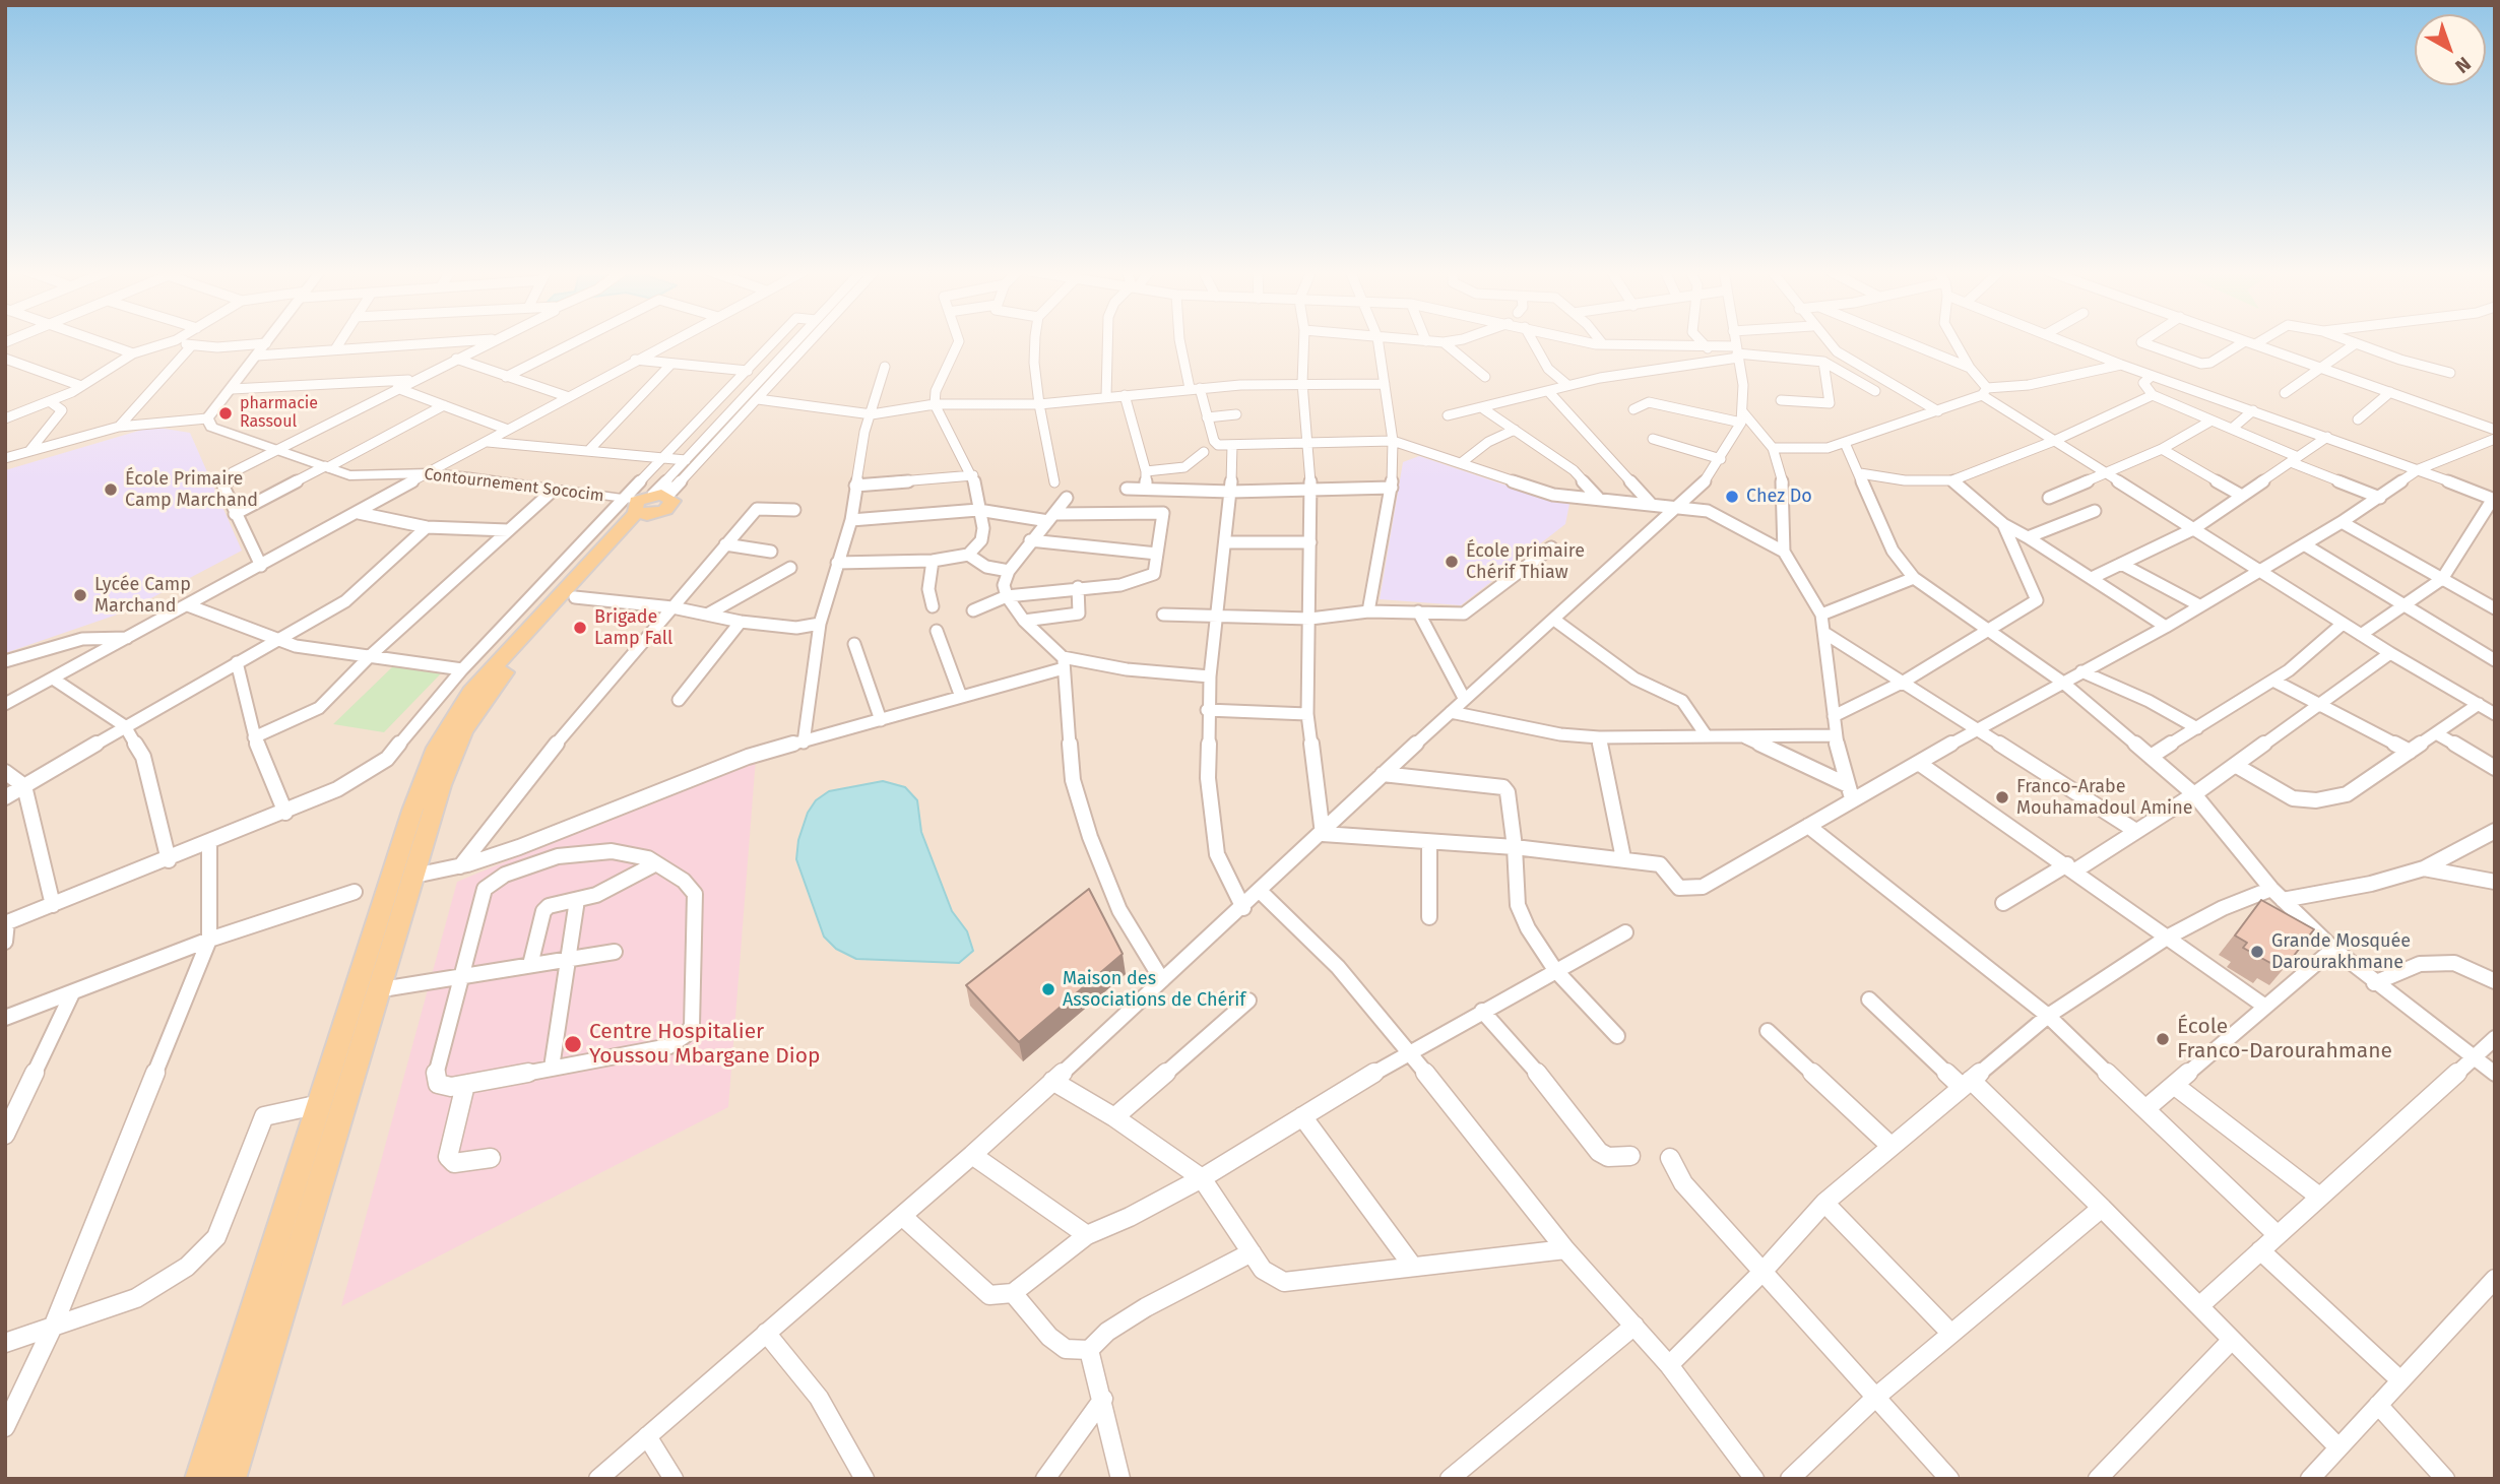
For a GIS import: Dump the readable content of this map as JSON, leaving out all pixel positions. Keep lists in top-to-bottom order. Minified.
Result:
{"streets":{"street":["Contournement Sococim"]},"places":["pharmacie Rassoul","École Primaire Camp Marchand","Chez Do","École primaire Chérif Thiaw","Lycée Camp Marchand","Brigade Lamp Fall","Franco-Arabe Mouhamadoul Amine","Grande Mosquée Darourakhmane","Maison des Associations de Chérif","École Franco-Darourahmane","Centre Hospitalier Youssou Mbargane Diop"],"north":"bottom right"}
